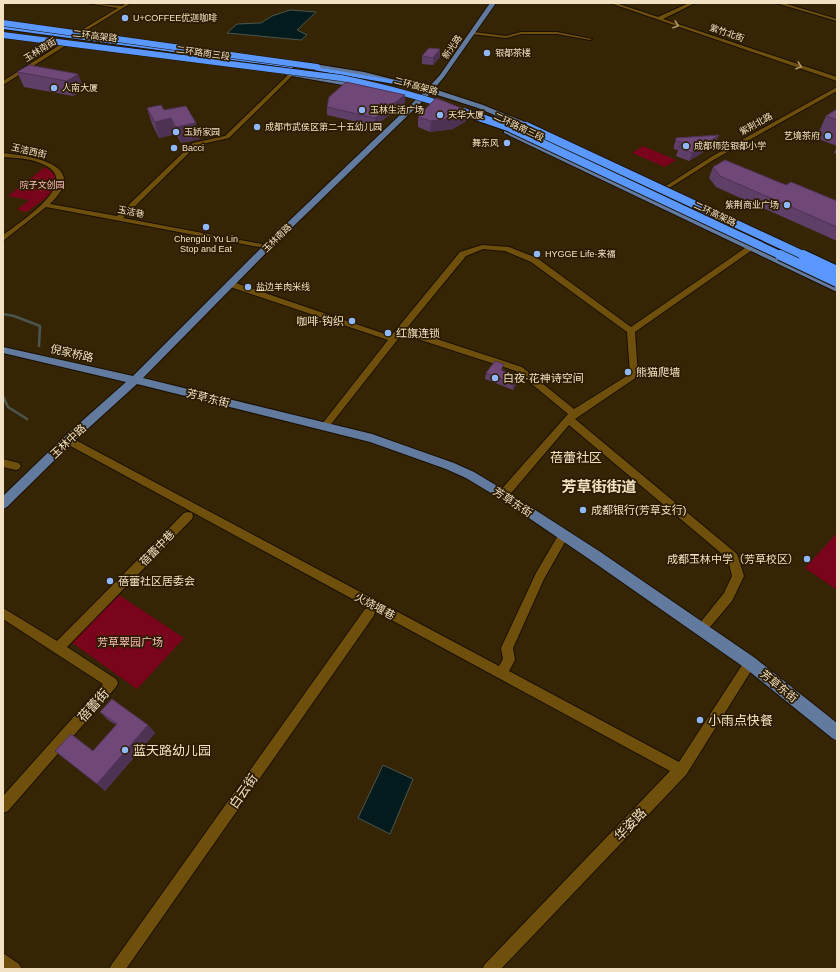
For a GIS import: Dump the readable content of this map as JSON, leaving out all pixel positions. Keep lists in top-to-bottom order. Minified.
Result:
{"streets":{"highway":["二环高架路"],"main road":["新光路","二环路南三段","玉林南路","倪家桥路","芳草东街","玉林中路"],"street":["紫竹北街","玉林南街","紫荆北路","玉洁西街","玉洁巷","蓓蕾中巷","火烧堰巷","蓓蕾街","白云街","华姿路"]},"crossings":[["二环高架路","二环路南三段"],["新光路","二环路南三段"],["新光路","玉林南路"],["玉林南街","二环路南三段"],["二环路南三段","紫荆北路"],["二环路南三段","玉林南路"],["玉洁西街","玉洁巷"],["玉洁巷","玉林南路"],["玉林南路","倪家桥路"],["玉林南路","芳草东街"],["玉林南路","玉林中路"],["倪家桥路","芳草东街"],["倪家桥路","玉林中路"],["芳草东街","玉林中路"],["芳草东街","华姿路"],["玉林中路","火烧堰巷"],["蓓蕾中巷","蓓蕾街"],["火烧堰巷","华姿路"]],"districts":["蓓蕾社区","芳草街街道"],"parks":["院子文创园","芳草翠园广场"],"places":["U+COFFEE优迦咖啡","银都茶楼","人南大厦","玉林生活广场","天华大厦","成都市武侯区第二十五幼儿园","玉娇家园","艺境茶府","舞东风","成都师范银都小学","Bacci","紫荆商业广场","Chengdu Yu Lin Stop and Eat","HYGGE Life·来福","盐边羊肉米线","咖啡·钩织","红旗连锁","熊猫爬墙","白夜·花神诗空间","成都银行(芳草支行)","成都玉林中学（芳草校区）","蓓蕾社区居委会","小雨点快餐","蓝天路幼儿园"]}
